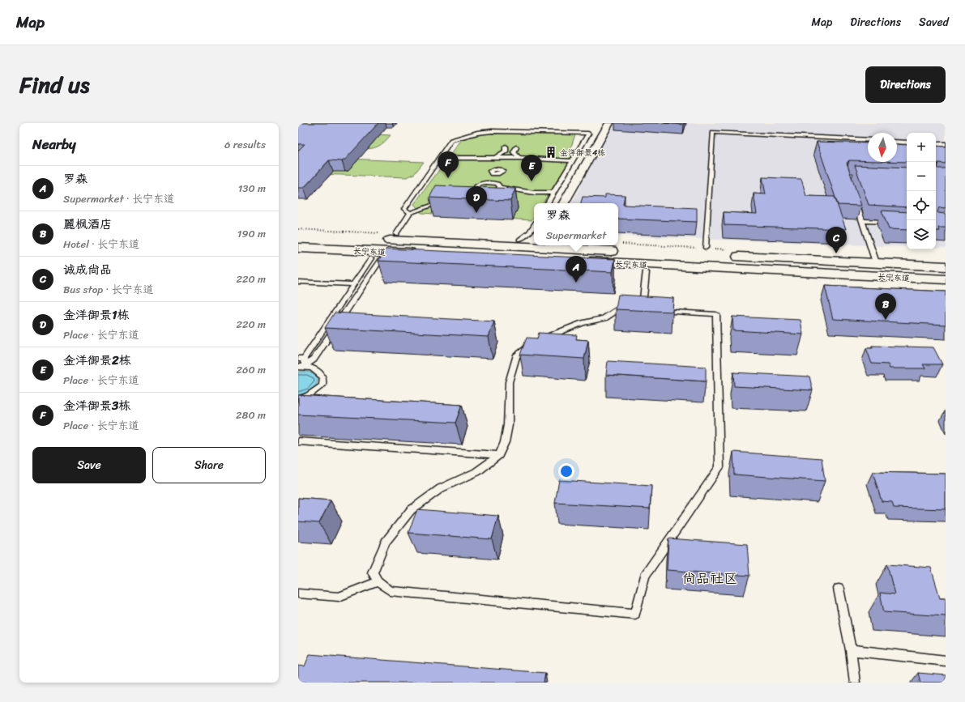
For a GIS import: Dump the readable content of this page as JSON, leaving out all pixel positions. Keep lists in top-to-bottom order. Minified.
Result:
{"streets":{"main road":["长宁东道"]},"districts":["尚品社区"],"places":{"building":["金洋御景4栋"]},"north":"bottom","page":{"header":"Map","nav":["Map","Directions","Saved"],"title":"Find us","buttons":["Directions",["Save","Share"]],"heading":["Nearby","6 results"],"map_buttons":["+","−"],"pins":["F","E","D","C","A","B"],"list":[{"mark":"A","name":"罗森","note":"Supermarket · 长宁东道","value":"130 m"},{"mark":"B","name":"麗枫酒店","note":"Hotel · 长宁东道","value":"190 m"},{"mark":"C","name":"诚成尚品","note":"Bus stop · 长宁东道","value":"220 m"},{"mark":"D","name":"金洋御景1栋","note":"Place · 长宁东道","value":"220 m"},{"mark":"E","name":"金洋御景2栋","note":"Place · 长宁东道","value":"260 m"},{"mark":"F","name":"金洋御景3栋","note":"Place · 长宁东道","value":"280 m"}],"popup":["罗森","Supermarket"]}}
